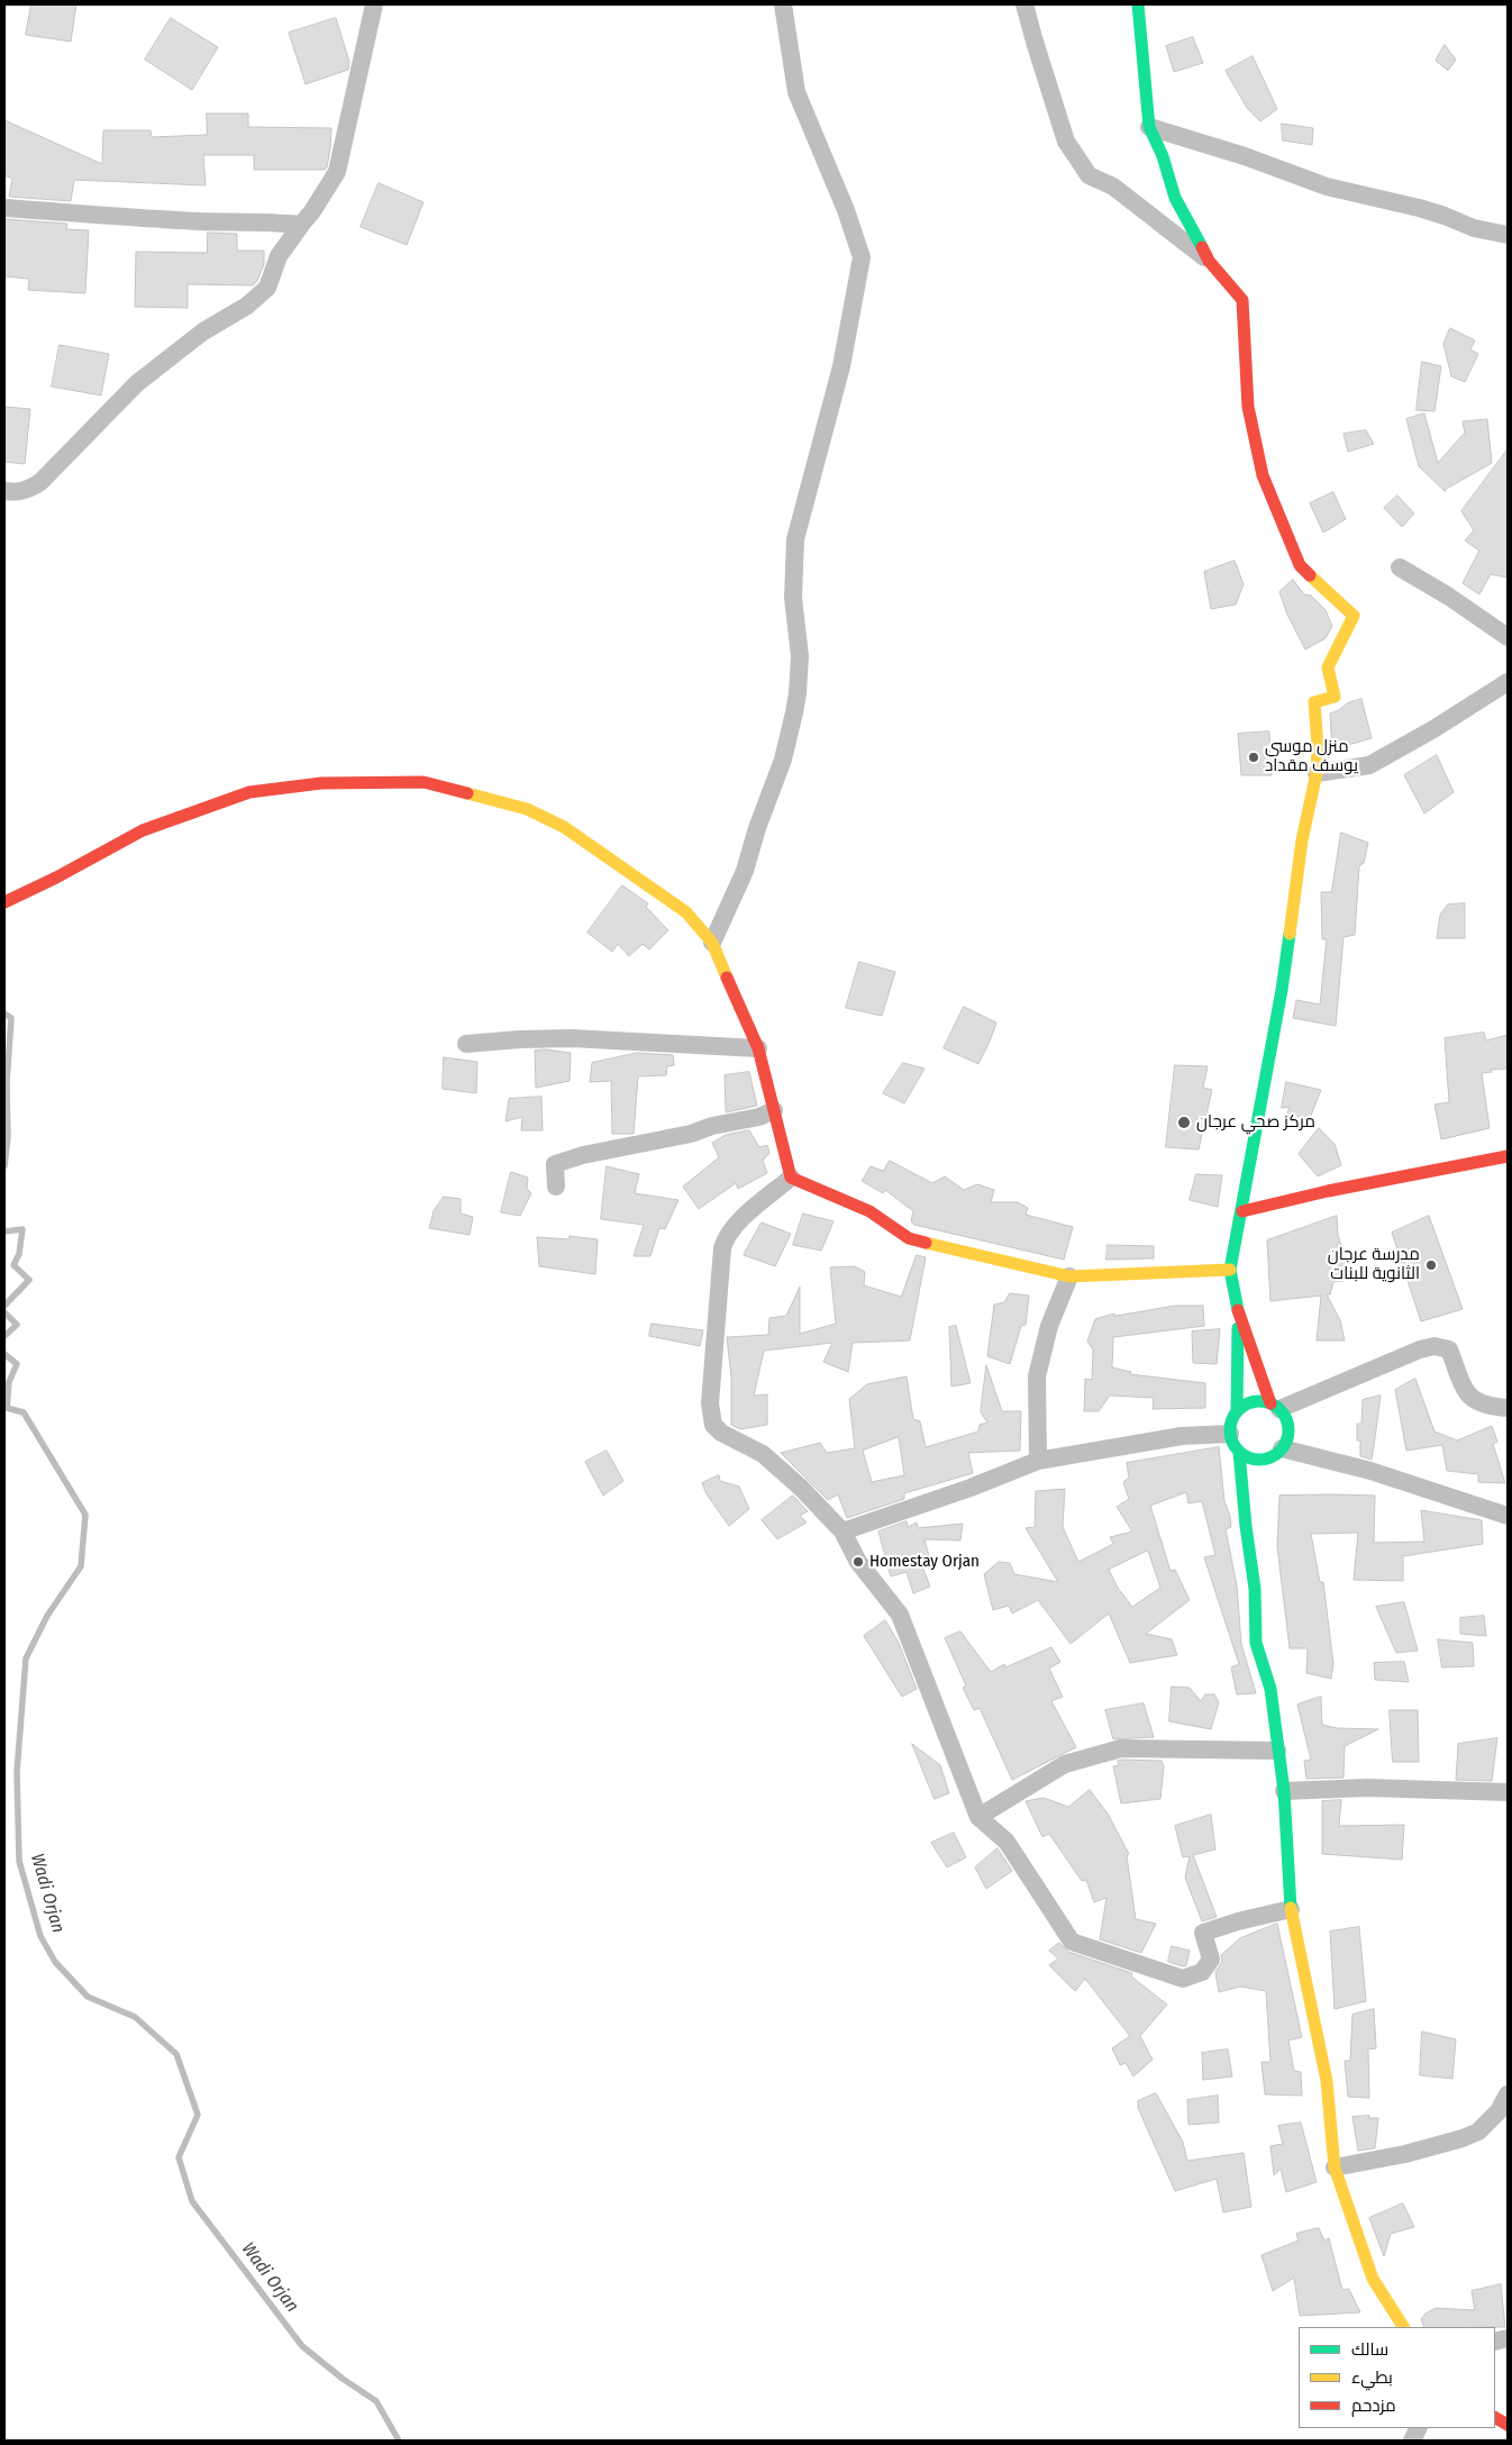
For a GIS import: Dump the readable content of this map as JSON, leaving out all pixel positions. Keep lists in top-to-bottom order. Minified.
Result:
{"water":["Wadi Orjan"],"places":["منزل موسى يوسف مقداد","مركز صحي عرجان","مدرسة عرجان الثانوية للبنات","Homestay Orjan"],"legend":["سالك","بطيء","مزدحم"]}
